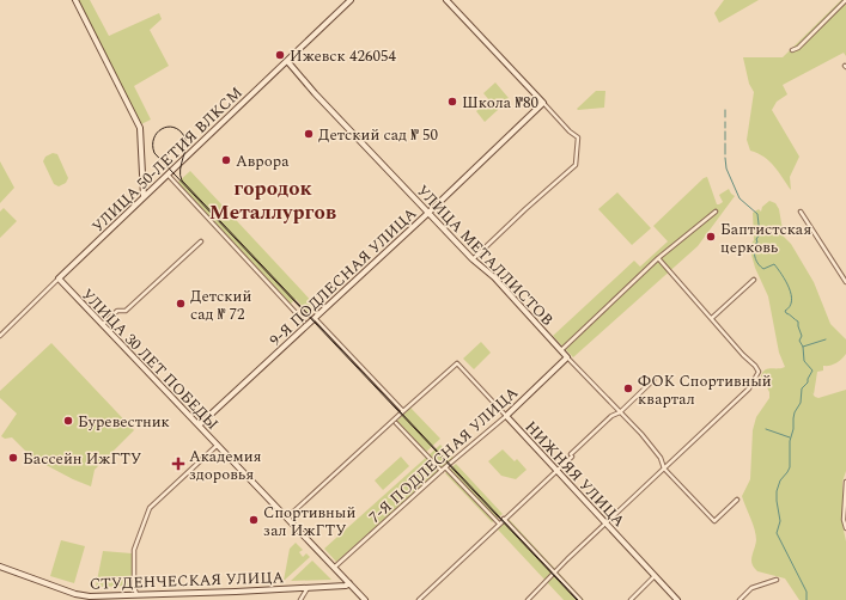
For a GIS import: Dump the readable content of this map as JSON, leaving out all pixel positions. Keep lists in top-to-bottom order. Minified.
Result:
{"streets":{"street":["УЛИЦА 50-ЛЕТИЯ ВЛКСМ","УЛИЦА МЕТАЛЛИСТОВ","9-Я ПОДЛЕСНАЯ УЛИЦА","УЛИЦА 30 ЛЕТ ПОБЕДЫ","7-Я ПОДЛЕСНАЯ УЛИЦА","НИЖНЯЯ УЛИЦА","СТУДЕНЧЕСКАЯ УЛИЦА"]},"crossings":[["УЛИЦА 50-ЛЕТИЯ ВЛКСМ","УЛИЦА МЕТАЛЛИСТОВ"],["УЛИЦА 50-ЛЕТИЯ ВЛКСМ","УЛИЦА 30 ЛЕТ ПОБЕДЫ"],["УЛИЦА МЕТАЛЛИСТОВ","9-Я ПОДЛЕСНАЯ УЛИЦА"],["УЛИЦА МЕТАЛЛИСТОВ","7-Я ПОДЛЕСНАЯ УЛИЦА"],["9-Я ПОДЛЕСНАЯ УЛИЦА","УЛИЦА 30 ЛЕТ ПОБЕДЫ"],["УЛИЦА 30 ЛЕТ ПОБЕДЫ","7-Я ПОДЛЕСНАЯ УЛИЦА"],["УЛИЦА 30 ЛЕТ ПОБЕДЫ","СТУДЕНЧЕСКАЯ УЛИЦА"],["7-Я ПОДЛЕСНАЯ УЛИЦА","НИЖНЯЯ УЛИЦА"]],"districts":["городок Металлургов"],"places":{"other":["Ижевск 426054","Школа №80","Детский сад № 50","Аврора","Баптистская церковь","Детский сад № 72","ФОК Спортивный квартал","Буревестник","Бассейн ИжГТУ","Спортивный зал ИжГТУ"],"health":["Академия здоровья"]}}
